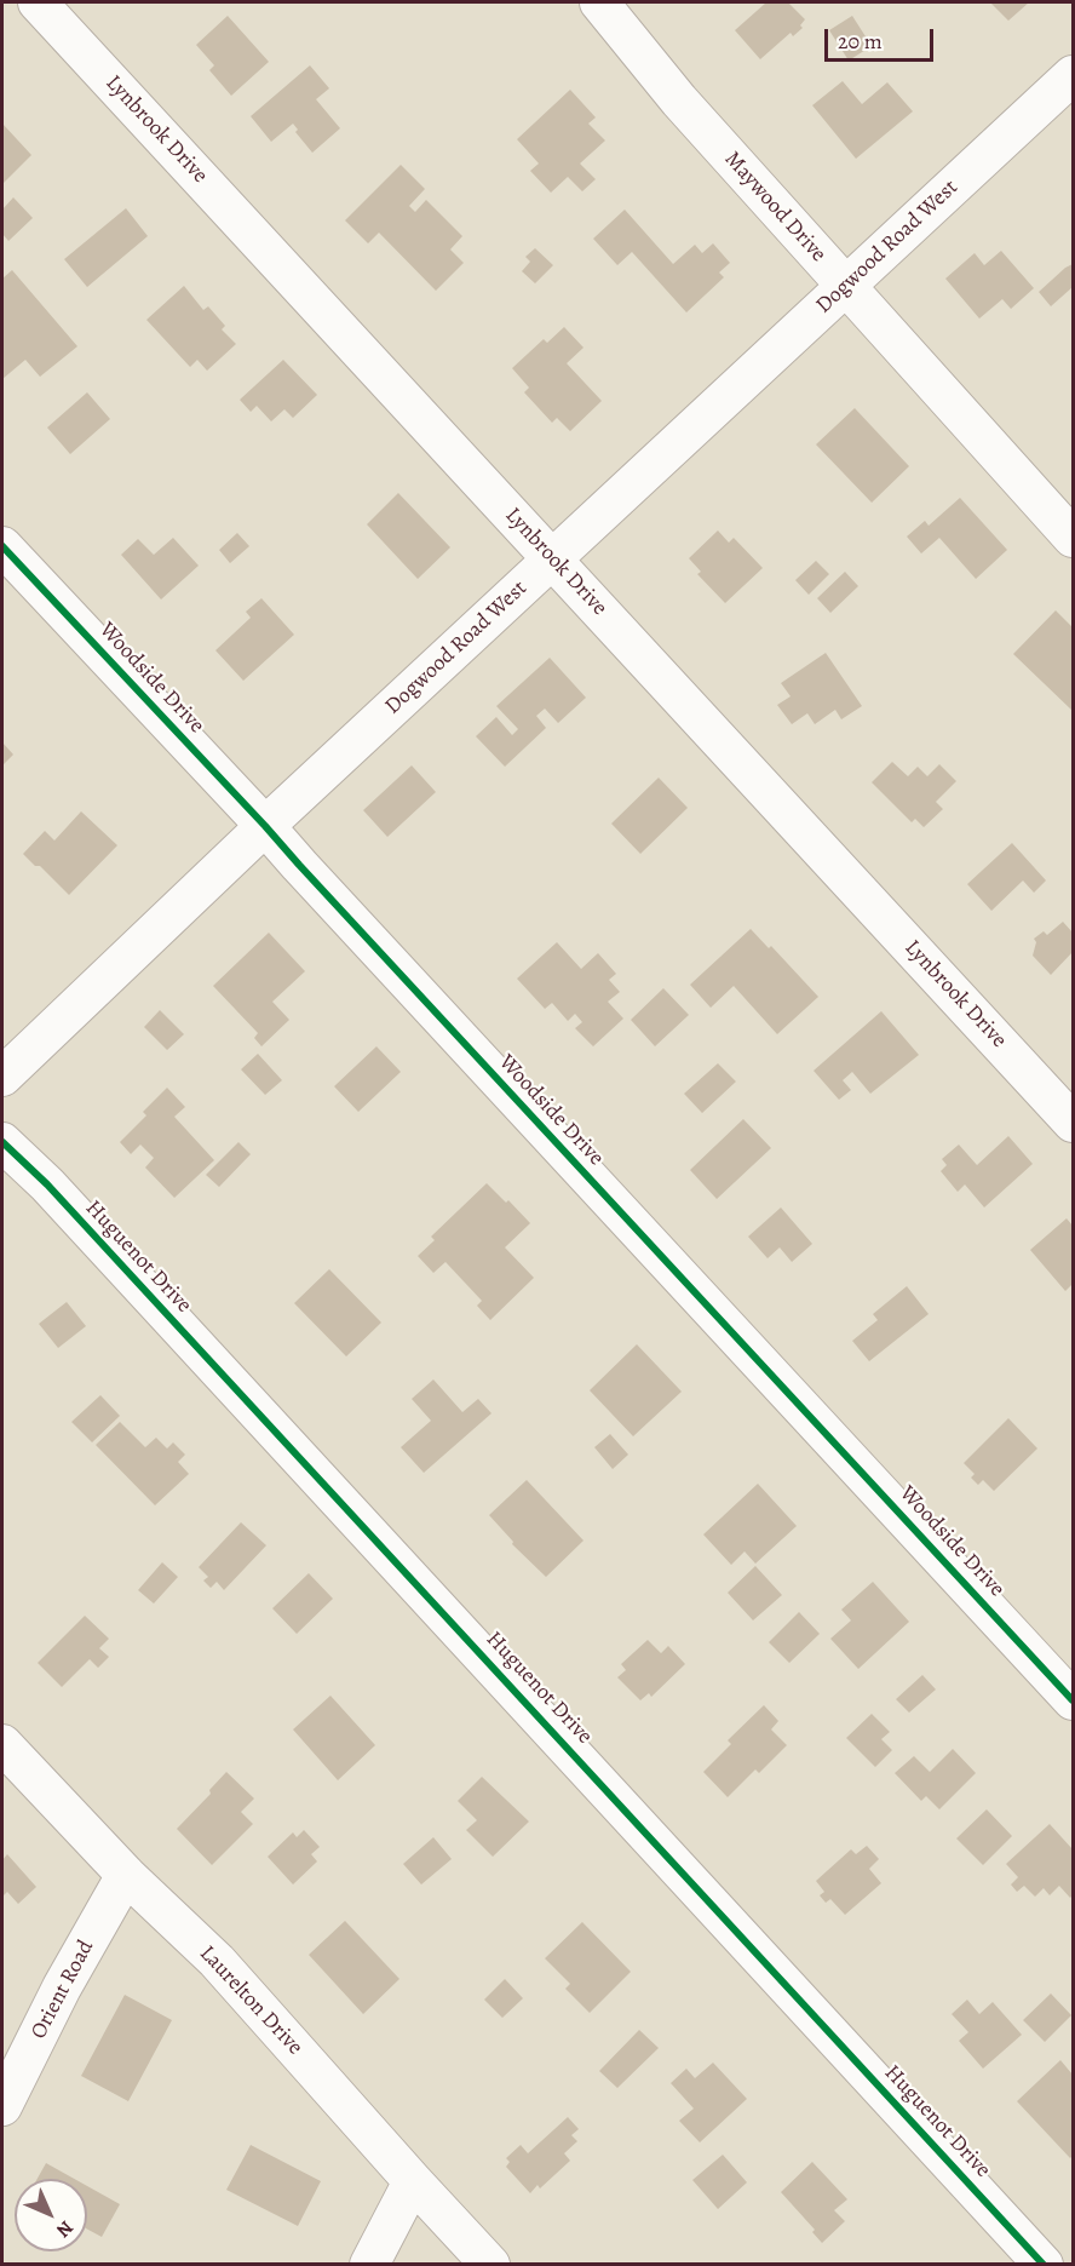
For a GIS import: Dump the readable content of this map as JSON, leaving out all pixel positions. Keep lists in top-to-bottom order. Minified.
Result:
{"streets":{"street":["Lynbrook Drive","Maywood Drive","Dogwood Road West","Woodside Drive","Huguenot Drive","Orient Road","Laurelton Drive"]},"crossings":[["Lynbrook Drive","Dogwood Road West"],["Maywood Drive","Dogwood Road West"],["Dogwood Road West","Woodside Drive"],["Orient Road","Laurelton Drive"]],"scale_bar":"20 m","north":"bottom right"}
